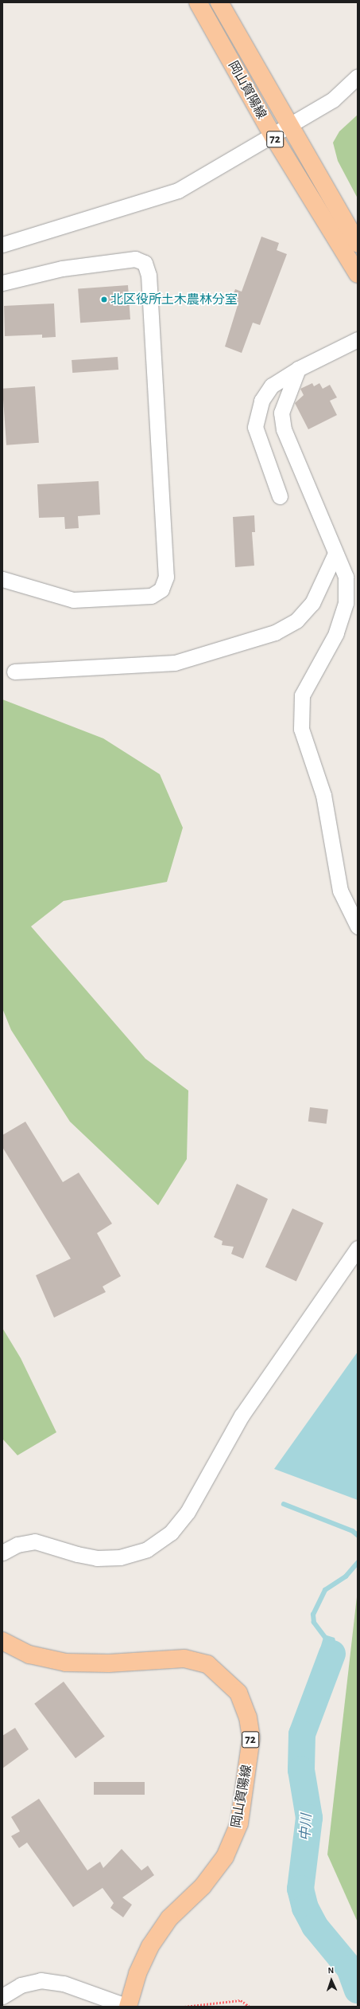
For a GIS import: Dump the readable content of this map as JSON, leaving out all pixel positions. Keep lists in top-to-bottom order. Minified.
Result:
{"streets":{"main road":["岡山賀陽線","72"]},"water":["中川"],"places":["北区役所土木農林分室"],"north":"top"}
